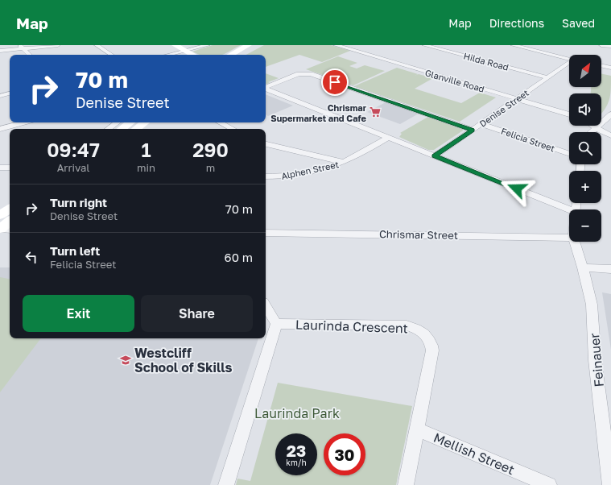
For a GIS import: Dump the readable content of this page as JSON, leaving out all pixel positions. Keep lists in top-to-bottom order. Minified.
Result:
{"streets":{"street":["Hilda Road","Glanville Road","Denise Street","Felicia Street","Alphen Street","Chrismar Street","Laurinda Crescent","Feinauer","Mellish Street"]},"crossings":[["Hilda Road","Denise Street"],["Glanville Road","Denise Street"],["Denise Street","Felicia Street"],["Laurinda Crescent","Mellish Street"]],"parks":["Laurinda Park"],"places":{"supermarket":["Chrismar Supermarket and Cafe"],"school or university":["Westcliff School of Skills"]},"north":"top right","page":{"header":"Map","nav":["Map","Directions","Saved"],"map_buttons":["+","−"],"turn":["70 m","Denise Street"],"eta":["09:47","Arrival","1","min","290","m"],"list":[{"name":"Turn right","note":"Denise Street","value":"70 m"},{"name":"Turn left","note":"Felicia Street","value":"60 m"}],"buttons":["Exit","Share"],"speed":"23 km/h","limit":"30"}}
